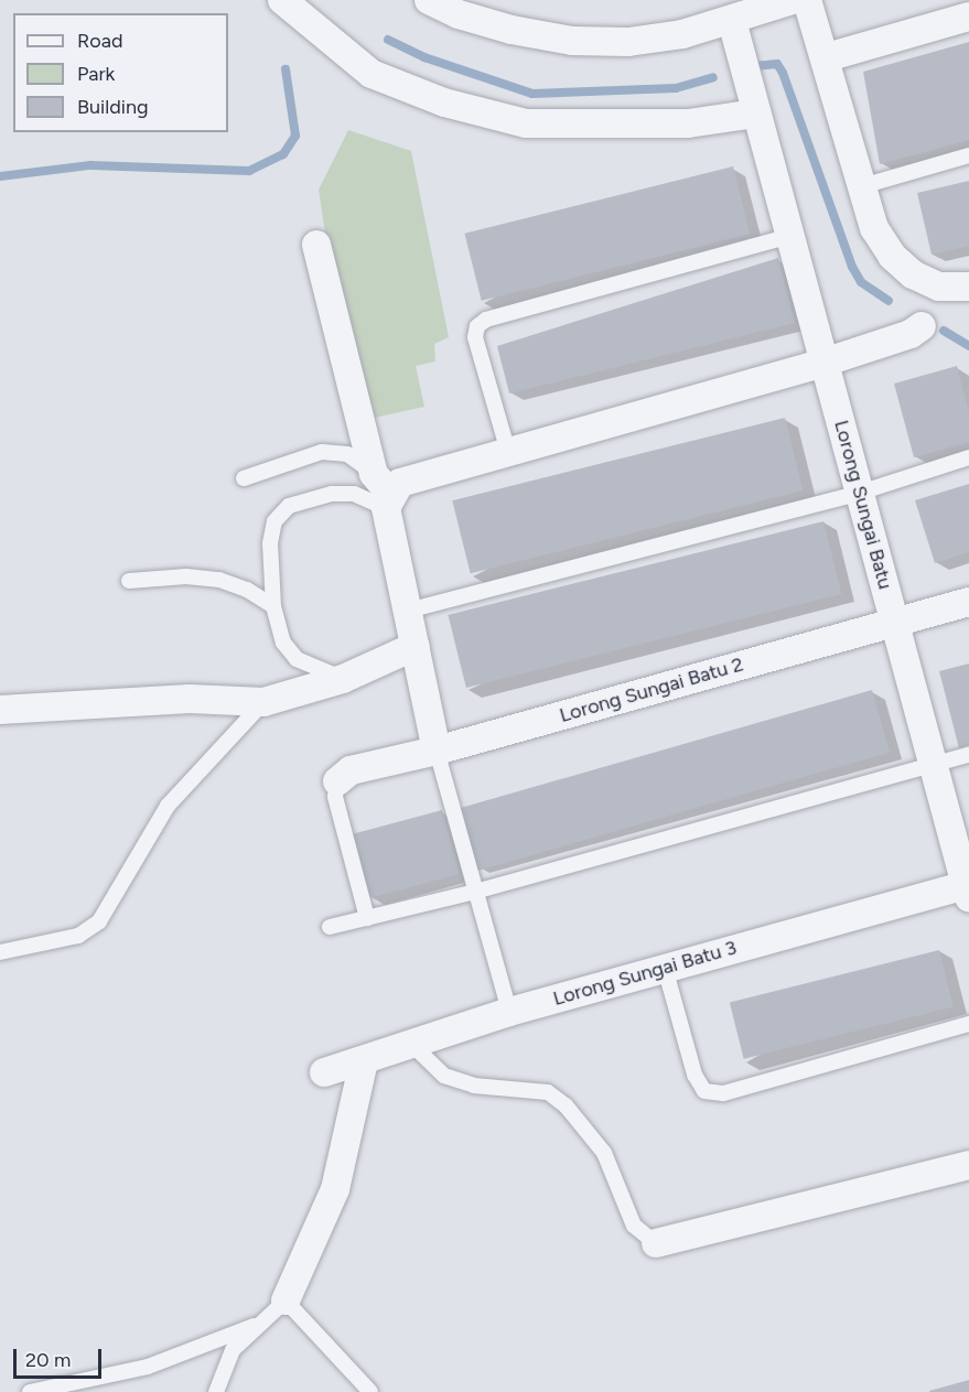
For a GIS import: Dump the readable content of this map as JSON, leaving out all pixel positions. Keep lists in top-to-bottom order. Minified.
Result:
{"streets":{"street":["Lorong Sungai Batu","Lorong Sungai Batu 2","Lorong Sungai Batu 3"]},"crossings":[["Lorong Sungai Batu","Lorong Sungai Batu 2"],["Lorong Sungai Batu","Lorong Sungai Batu 3"]],"legend":["Road","Park","Building"],"scale_bar":"20 m"}
